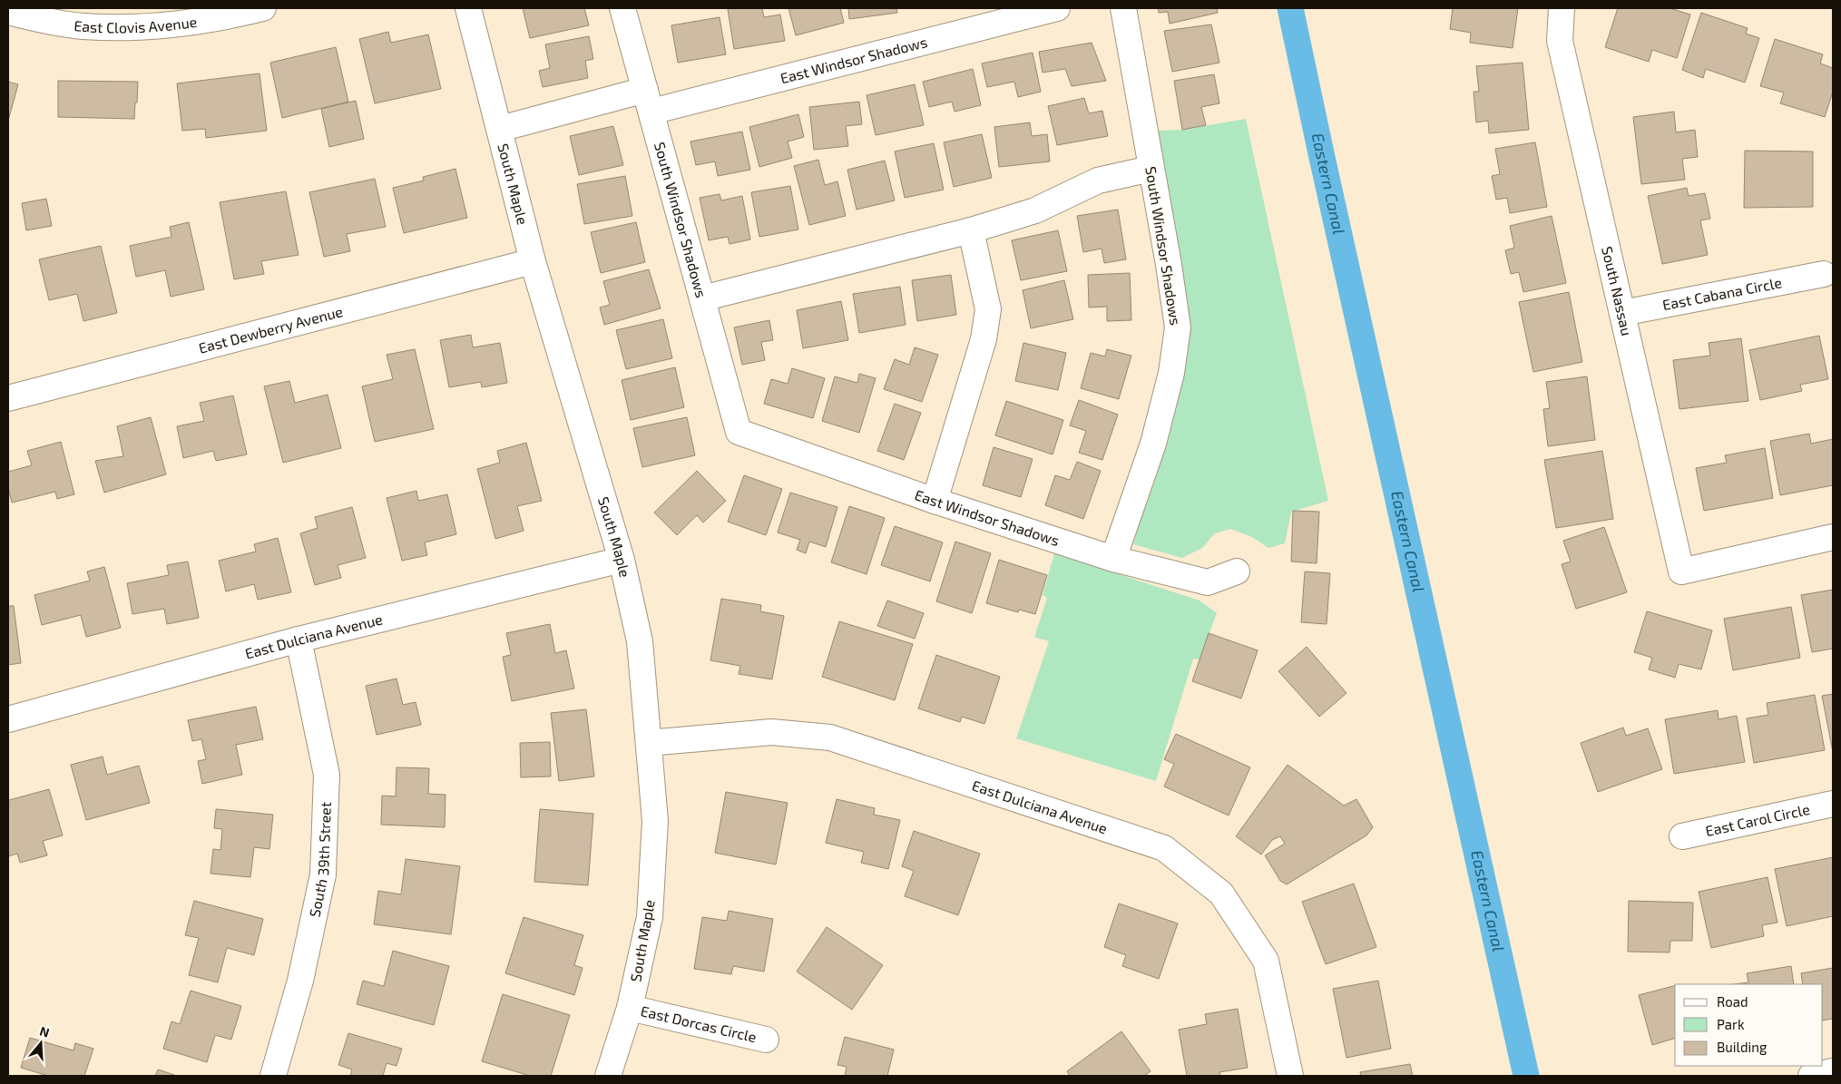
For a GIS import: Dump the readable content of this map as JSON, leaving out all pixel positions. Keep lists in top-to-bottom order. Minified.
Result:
{"streets":{"street":["East Clovis Avenue","East Windsor Shadows","South Maple","South Windsor Shadows","South Nassau","East Cabana Circle","East Dewberry Avenue","East Dulciana Avenue","East Carol Circle","South 39th Street","East Dorcas Circle"]},"crossings":[["East Windsor Shadows","South Maple"],["East Windsor Shadows","South Windsor Shadows"],["South Maple","East Dewberry Avenue"],["South Maple","East Dulciana Avenue"],["South Maple","East Dorcas Circle"],["South Nassau","East Cabana Circle"],["East Dulciana Avenue","South 39th Street"]],"water":["Eastern Canal"],"legend":["Road","Park","Building"],"north":"top"}
